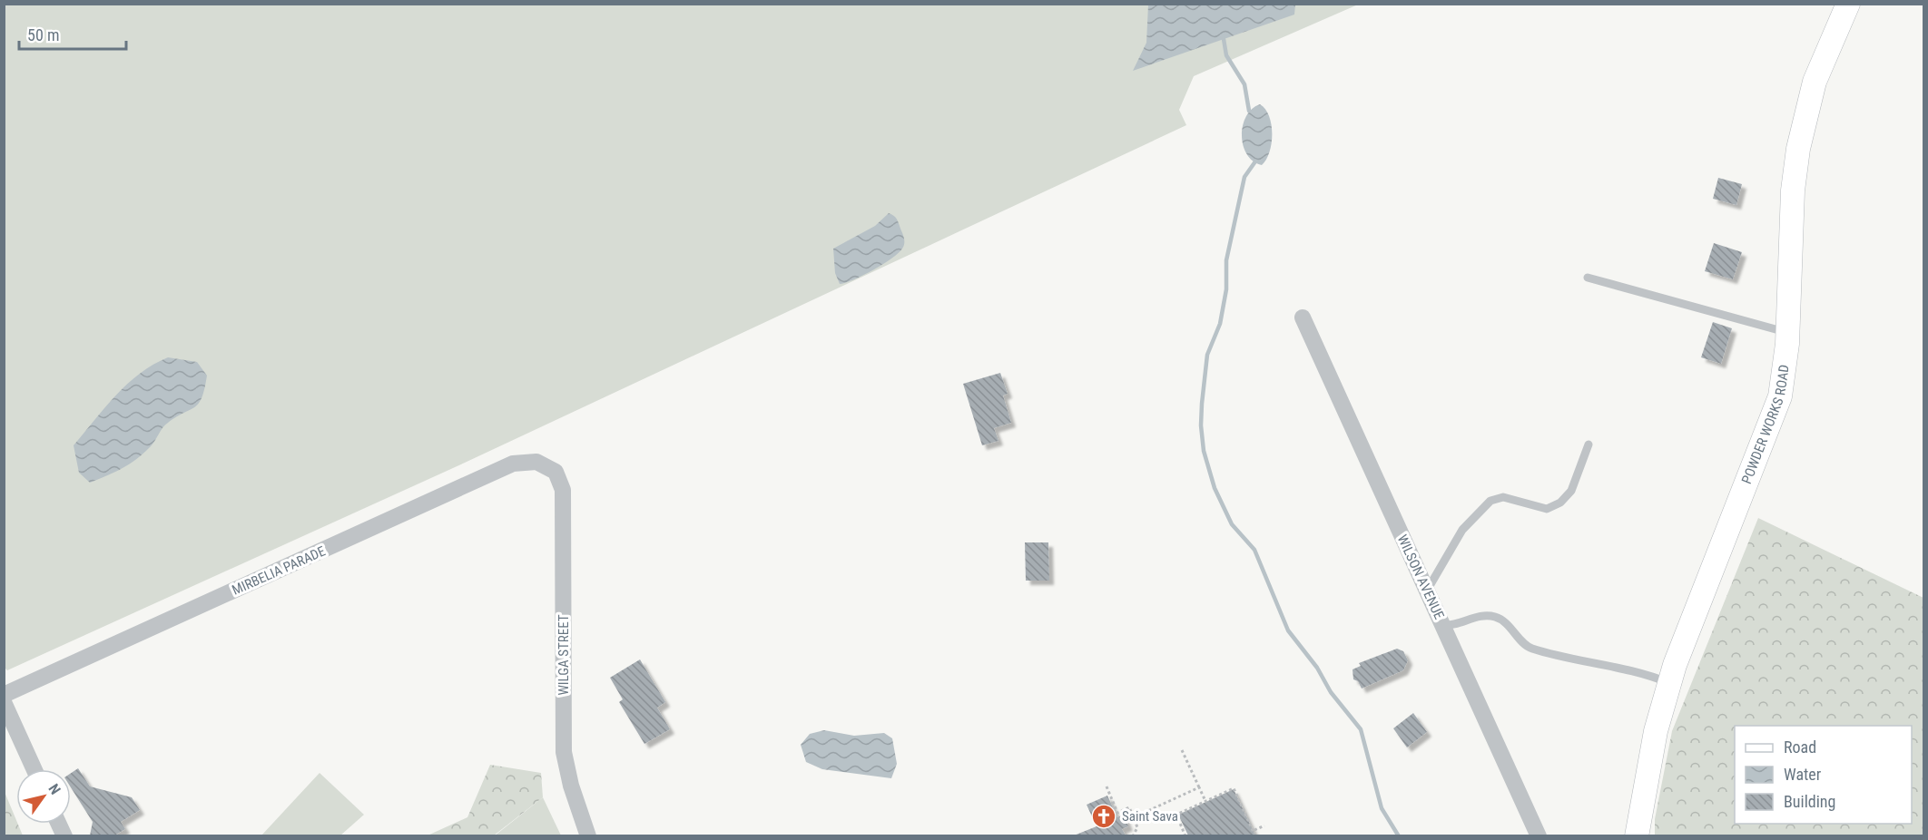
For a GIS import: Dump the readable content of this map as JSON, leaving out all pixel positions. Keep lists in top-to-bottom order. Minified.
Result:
{"streets":{"main road":["POWDER WORKS ROAD"],"street":["MIRBELIA PARADE","WILSON AVENUE","WILGA STREET"]},"crossings":[["MIRBELIA PARADE","WILGA STREET"]],"places":{"church":["Saint Sava"]},"legend":["Road","Water","Building"],"scale_bar":"50 m","north":"top right"}
